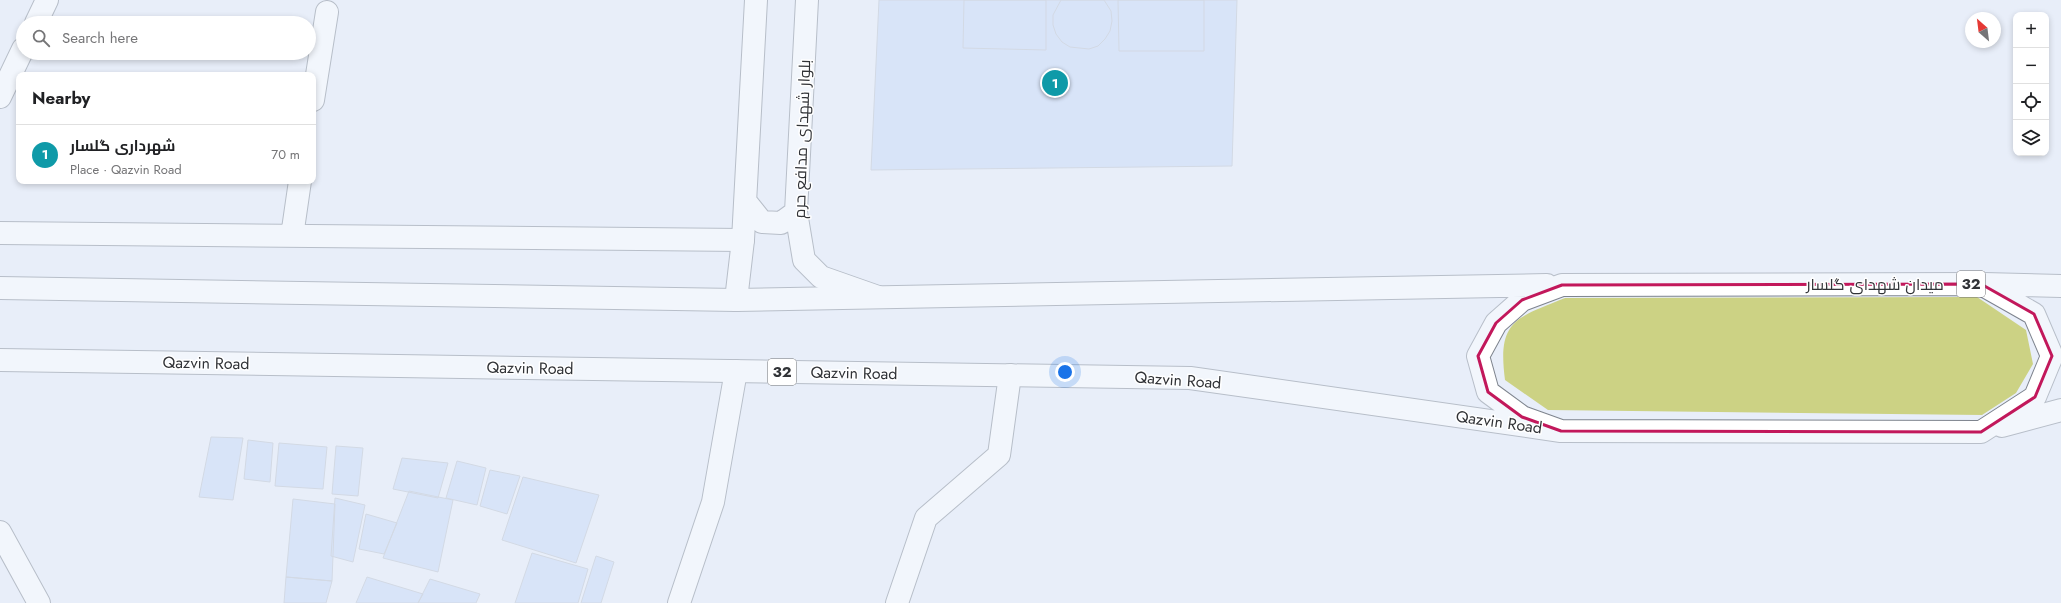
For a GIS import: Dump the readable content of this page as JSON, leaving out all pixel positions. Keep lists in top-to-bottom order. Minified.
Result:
{"streets":{"main road":["بلوار شهدای مدافع حرم","میدان شهدای گلسار","32","Qazvin Road"]},"crossings":[["بلوار شهدای مدافع حرم","32"],["میدان شهدای گلسار","32"],["میدان شهدای گلسار","Qazvin Road"]],"north":"top left","page":{"map_buttons":["+","−"],"search":"Search here","pins":"1","heading":"Nearby","list":[{"mark":"1","name":"شهرداری گلسار","note":"Place · Qazvin Road","value":"70 m"}]}}
